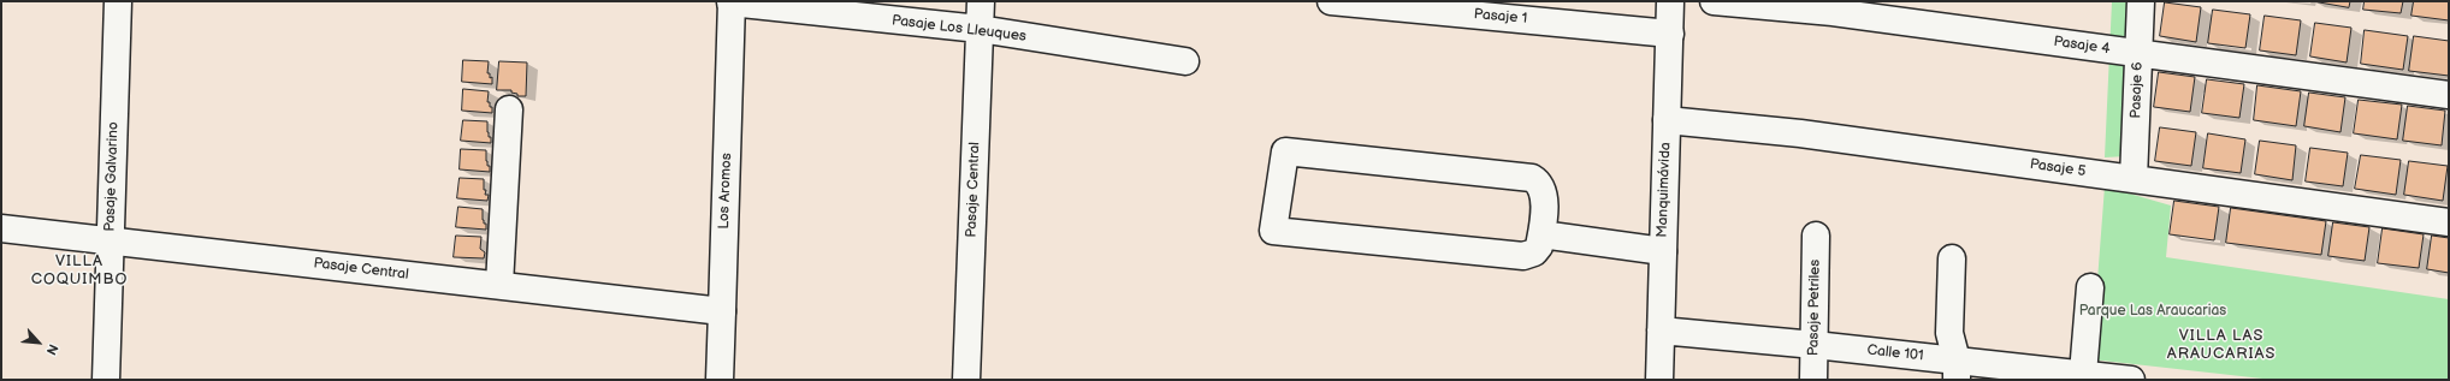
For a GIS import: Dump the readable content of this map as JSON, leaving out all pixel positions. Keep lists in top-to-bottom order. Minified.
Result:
{"streets":{"street":["Pasaje 1","Pasaje Los Lleuques","Pasaje 4","Pasaje 6","Pasaje 5","Pasaje Galvarino","Pasaje Central","Manquimávida","Los Aromos","Pasaje Petriles","Calle 101"]},"crossings":[["Pasaje 1","Manquimávida"],["Pasaje Los Lleuques","Pasaje Central"],["Pasaje Los Lleuques","Los Aromos"],["Pasaje 4","Pasaje 6"],["Pasaje 6","Pasaje 5"],["Pasaje 5","Manquimávida"],["Pasaje Galvarino","Pasaje Central"],["Pasaje Central","Los Aromos"],["Manquimávida","Calle 101"],["Pasaje Petriles","Calle 101"]],"districts":["VILLA COQUIMBO","VILLA LAS ARAUCARIAS"],"parks":["Parque Las Araucarias"],"north":"bottom right"}
